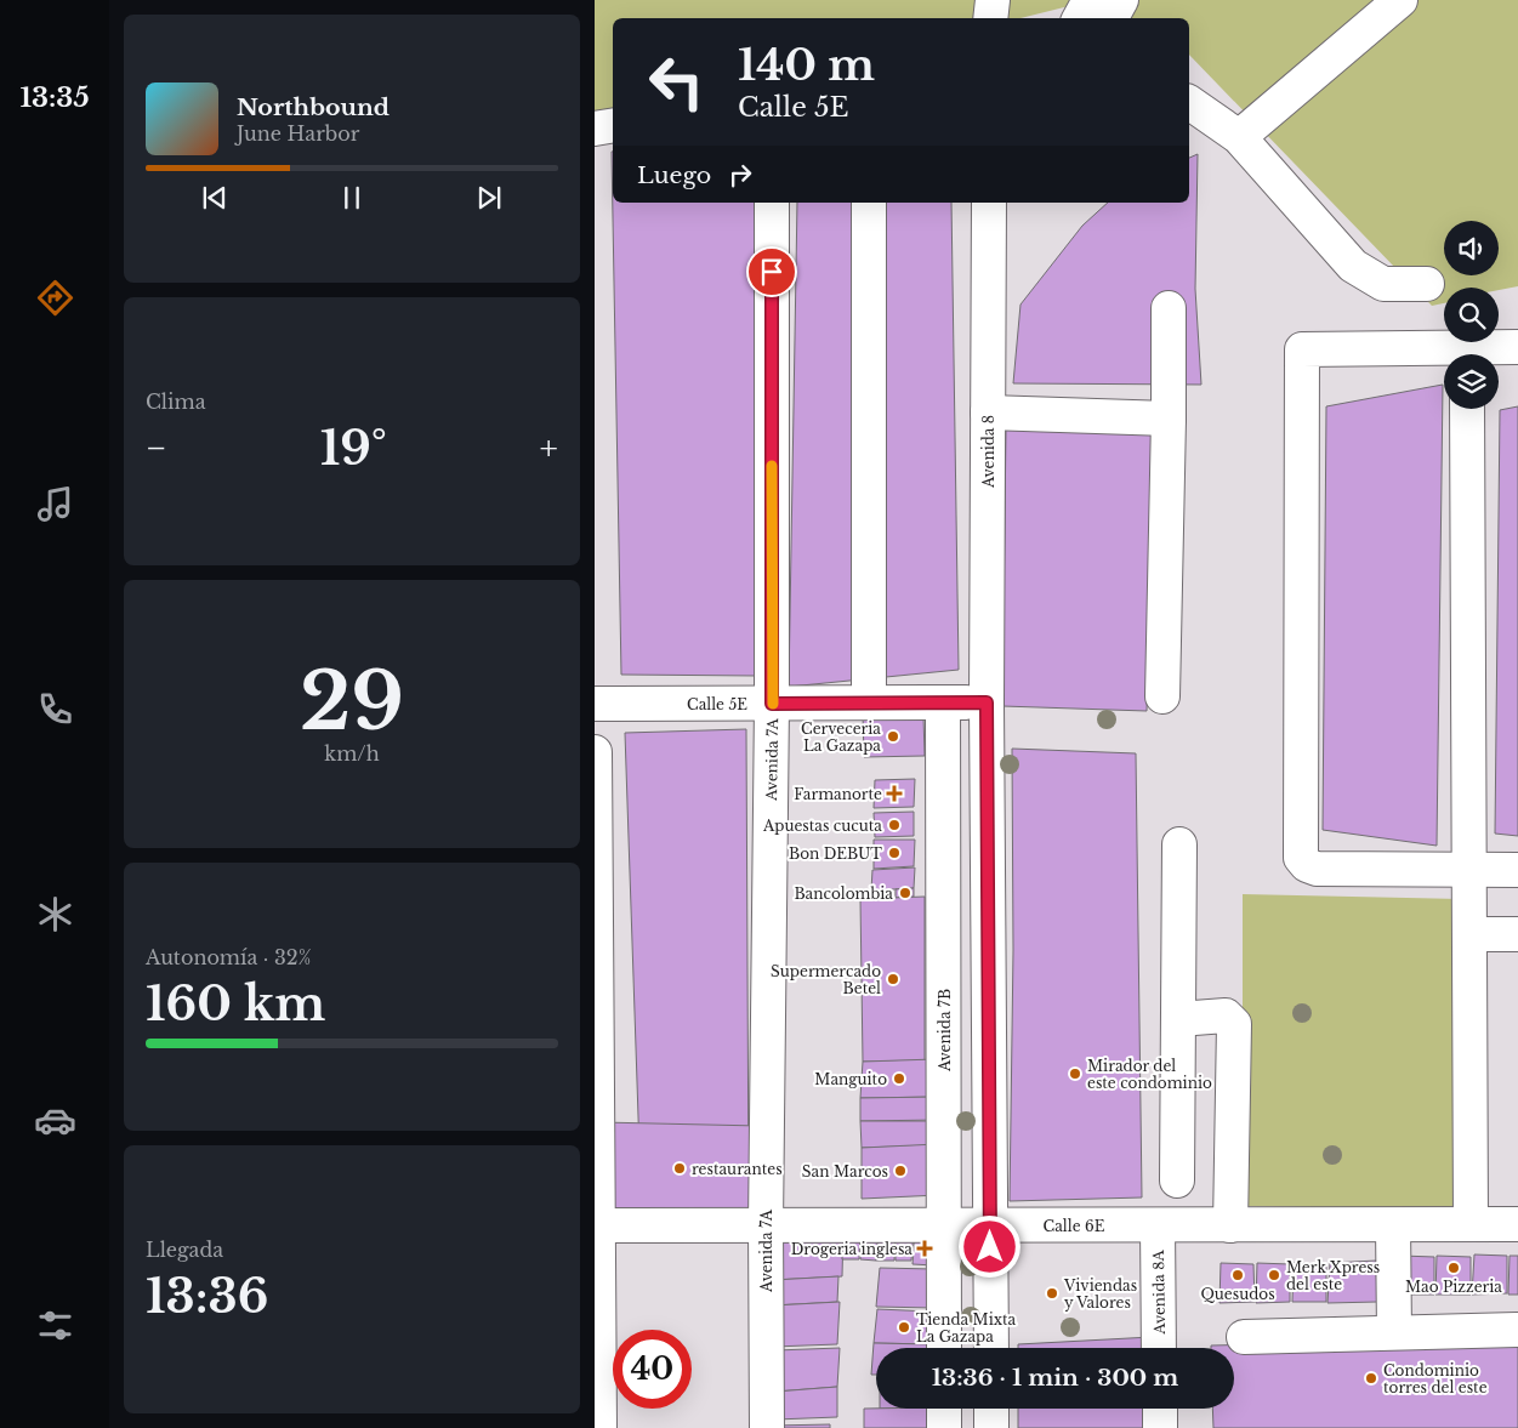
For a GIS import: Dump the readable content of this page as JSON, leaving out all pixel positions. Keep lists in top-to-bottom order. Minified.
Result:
{"streets":{"street":["Avenida 8","Calle 5E","Avenida 7A","Avenida 7B","Calle 6E","Avenida 8A"]},"crossings":[["Avenida 8","Calle 5E"],["Calle 5E","Avenida 7A"],["Calle 5E","Avenida 7B"],["Avenida 7A","Calle 6E"],["Avenida 7B","Calle 6E"],["Calle 6E","Avenida 8A"]],"places":{"other":["Cerveceria La Gazapa","Apuestas cucuta","Bon DEBUT","Bancolombia","Supermercado Betel","Mirador del este condominio","Manguito","restaurantes","San Marcos","Mao Pizzeria","Quesudos","Merk Xpress del este","Viviendas y Valores","Tienda Mixta La Gazapa","Condominio torres del este"],"health":["Farmanorte","Drogeria inglesa"]},"page":{"tabs":"13:35","turn":["140 m","Calle 5E"],"song":["Northbound","June Harbor"],"then":"Luego","tile":["Clima",["29","km/h"],["Autonomía · 32%","160 km"],["Llegada","13:36"]],"heat":["−","19°","+"],"limit":"40","trip":"13:36 · 1 min · 300 m"}}
